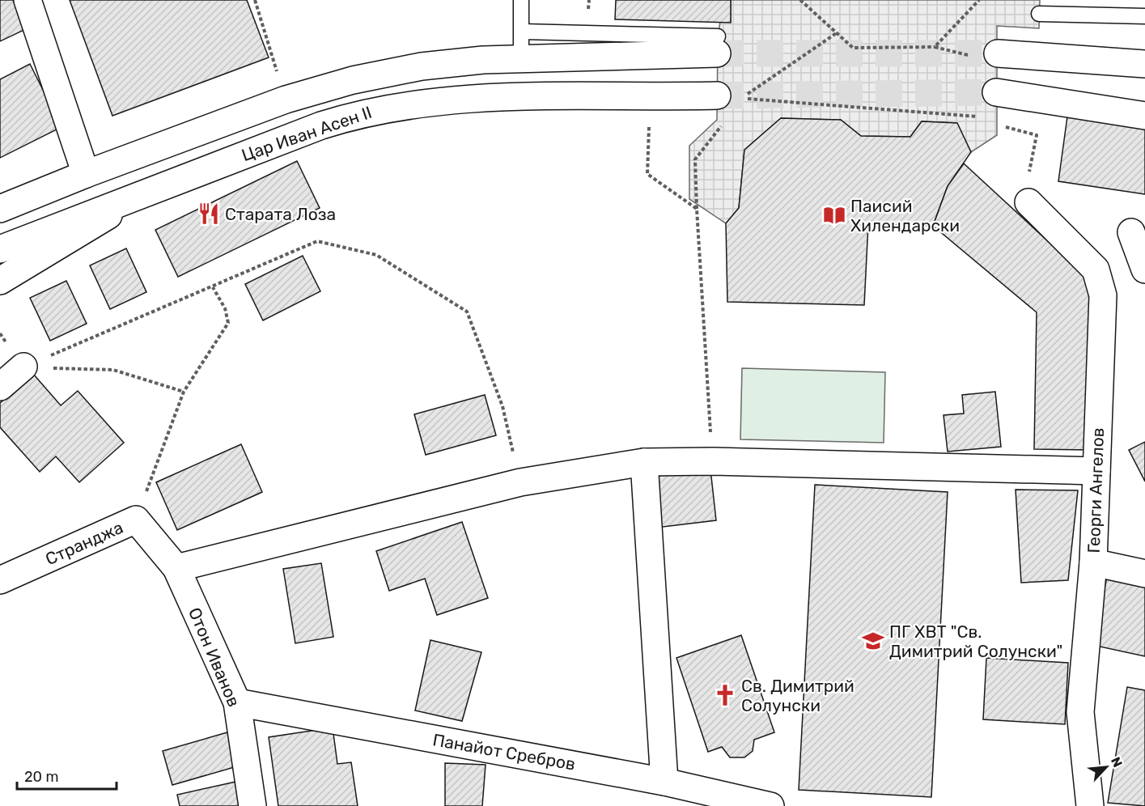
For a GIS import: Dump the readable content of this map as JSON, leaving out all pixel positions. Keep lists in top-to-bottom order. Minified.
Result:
{"streets":{"street":["Цар Иван Асен II","Георги Ангелов","Странджа","Отон Иванов","Панайот Сребров"]},"crossings":[["Странджа","Отон Иванов"],["Отон Иванов","Панайот Сребров"]],"places":{"restaurant":["Старата Лоза"],"library":["Паисий Хилендарски"],"school or university":["ПГ ХВТ \"Св. Димитрий Солунски\""],"church":["Св. Димитрий Солунски"]},"scale_bar":"20 m","north":"top right"}
